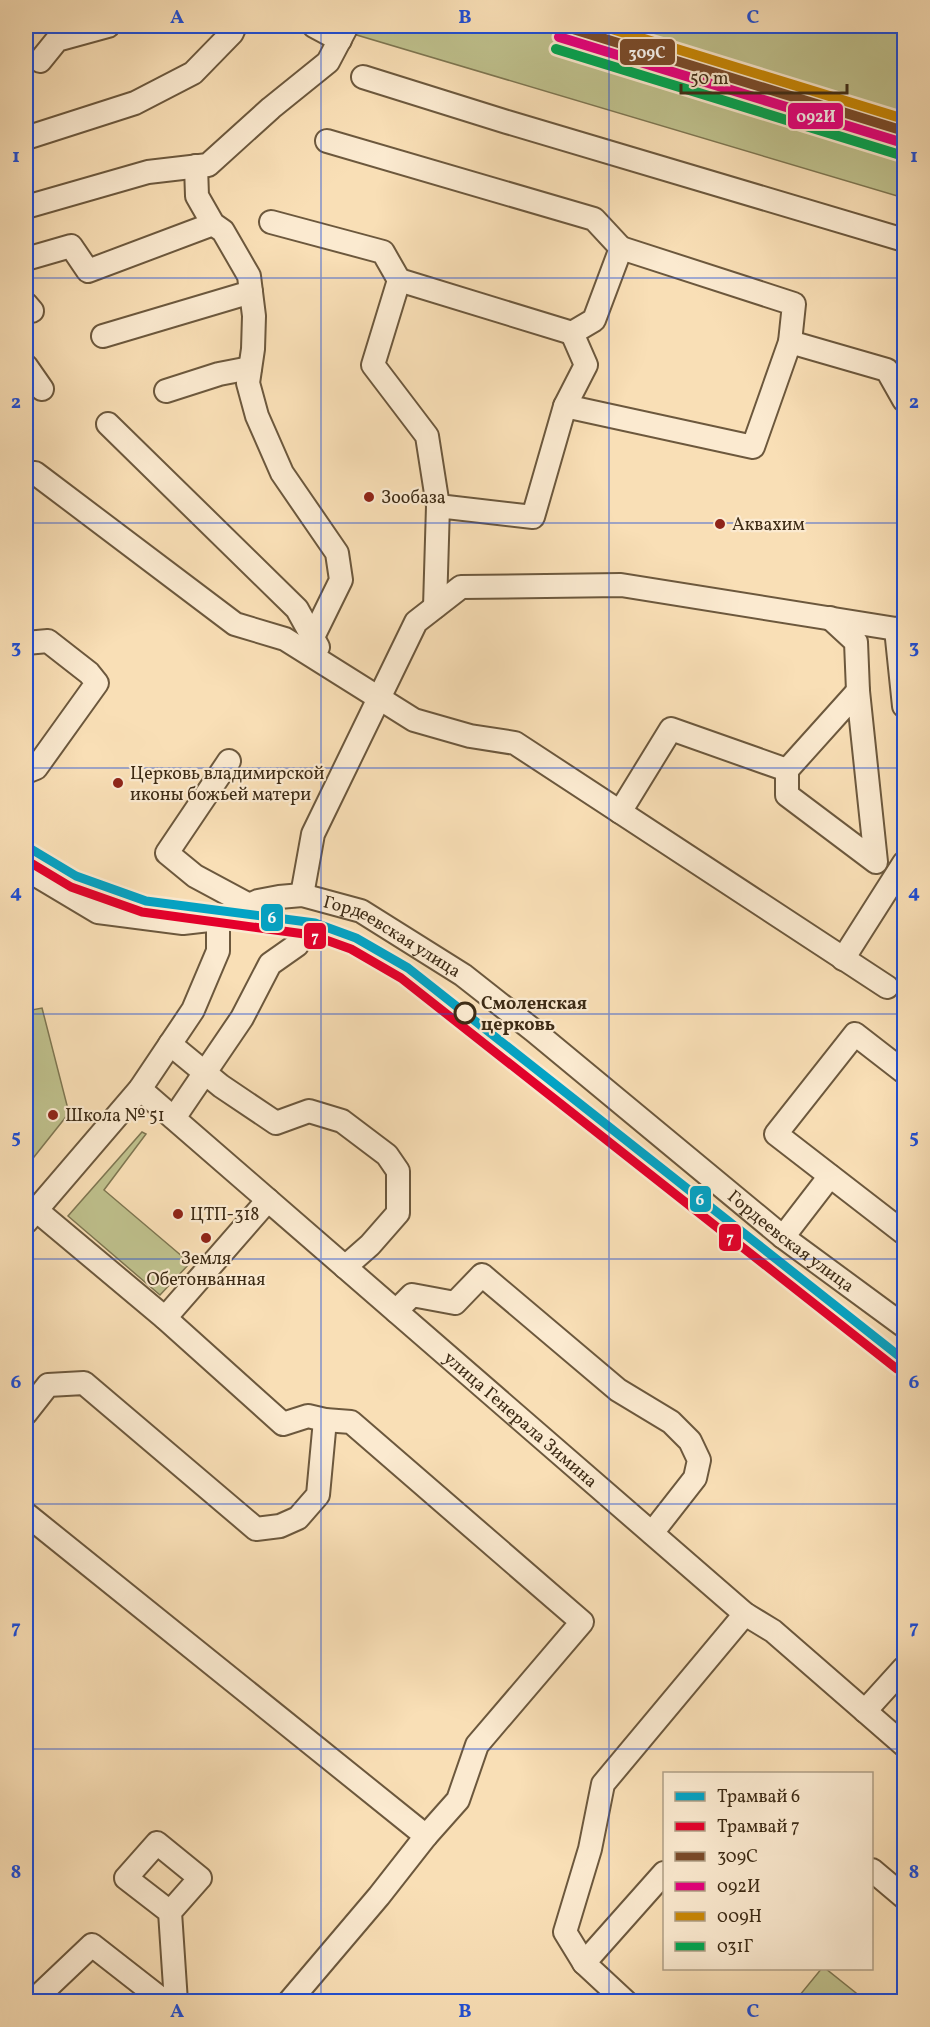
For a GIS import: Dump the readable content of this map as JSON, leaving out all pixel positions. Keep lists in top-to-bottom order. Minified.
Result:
{"streets":{"street":["Гордеевская улица","улица Генерала Зимина"]},"places":["Зообаза","Аквахим","Церковь владимирской иконы божьей матери","Смоленская церковь","Школа № 51","ЦТП-318","Земля Обетонванная"],"lines":["transit line 309С","transit line 009Н","transit line 092И","transit line 031Г","tram line 6","tram line 7"],"legend":["Трамвай 6","Трамвай 7","309С","092И","009Н","031Г"],"scale_bar":"50 m","grid":{"columns":["A","B","C"],"rows":["1","2","3","4","5","6","7","8"]}}
